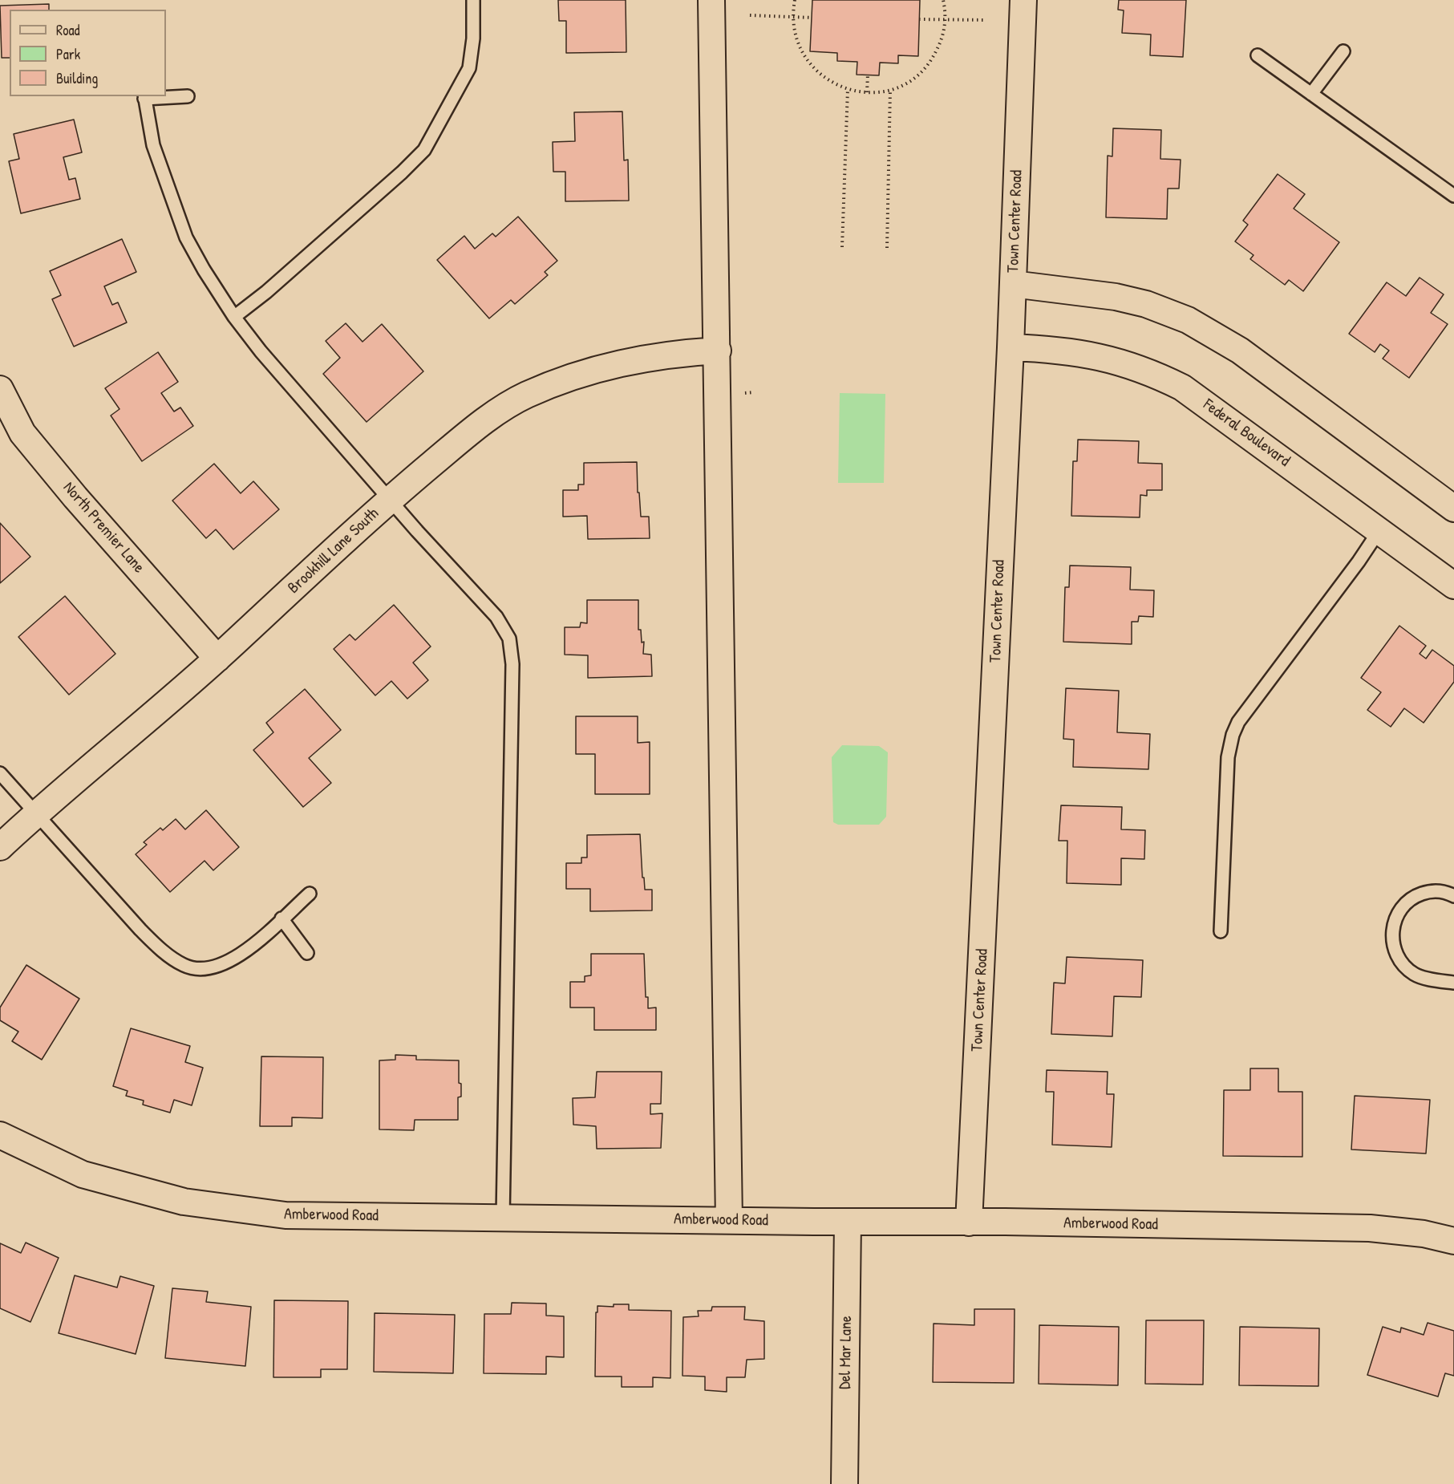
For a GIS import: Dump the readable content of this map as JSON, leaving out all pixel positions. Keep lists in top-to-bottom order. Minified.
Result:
{"streets":{"street":["Town Center Road","Federal Boulevard","North Premier Lane","Brookhill Lane South","Amberwood Road","Del Mar Lane"]},"crossings":[["Town Center Road","Federal Boulevard"],["Town Center Road","Amberwood Road"],["North Premier Lane","Brookhill Lane South"],["Amberwood Road","Del Mar Lane"]],"legend":["Road","Park","Building"]}
